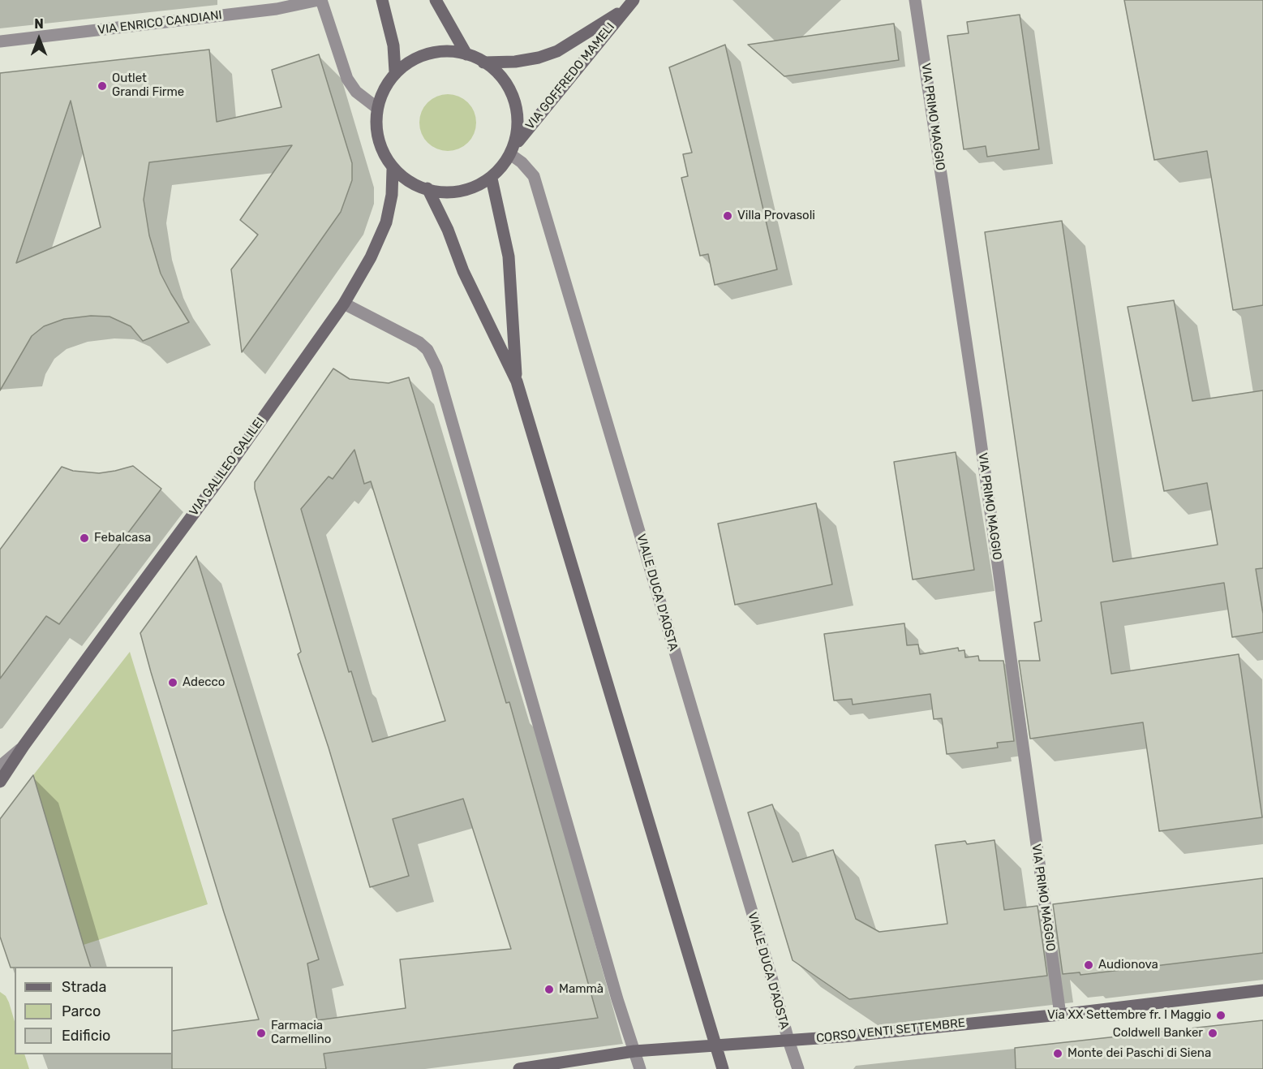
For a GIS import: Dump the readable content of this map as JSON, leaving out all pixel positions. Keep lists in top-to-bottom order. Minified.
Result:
{"streets":{"street":["VIA ENRICO CANDIANI","VIA GOFFREDO MAMELI","VIA PRIMO MAGGIO","VIA GALILEO GALILEI","VIALE DUCA D'AOSTA","CORSO VENTI SETTEMBRE"]},"crossings":[["VIA GOFFREDO MAMELI","VIA GALILEO GALILEI"],["VIA GOFFREDO MAMELI","VIALE DUCA D'AOSTA"],["VIA PRIMO MAGGIO","CORSO VENTI SETTEMBRE"],["VIA GALILEO GALILEI","VIALE DUCA D'AOSTA"],["VIALE DUCA D'AOSTA","CORSO VENTI SETTEMBRE"]],"places":["Outlet Grandi Firme","Villa Provasoli","Febalcasa","Adecco","Audionova","Mammà","Via XX Settembre fr. I Maggio","Farmacia Carmellino","Coldwell Banker","Monte dei Paschi di Siena"],"legend":["Strada","Parco","Edificio"],"north":"top"}
